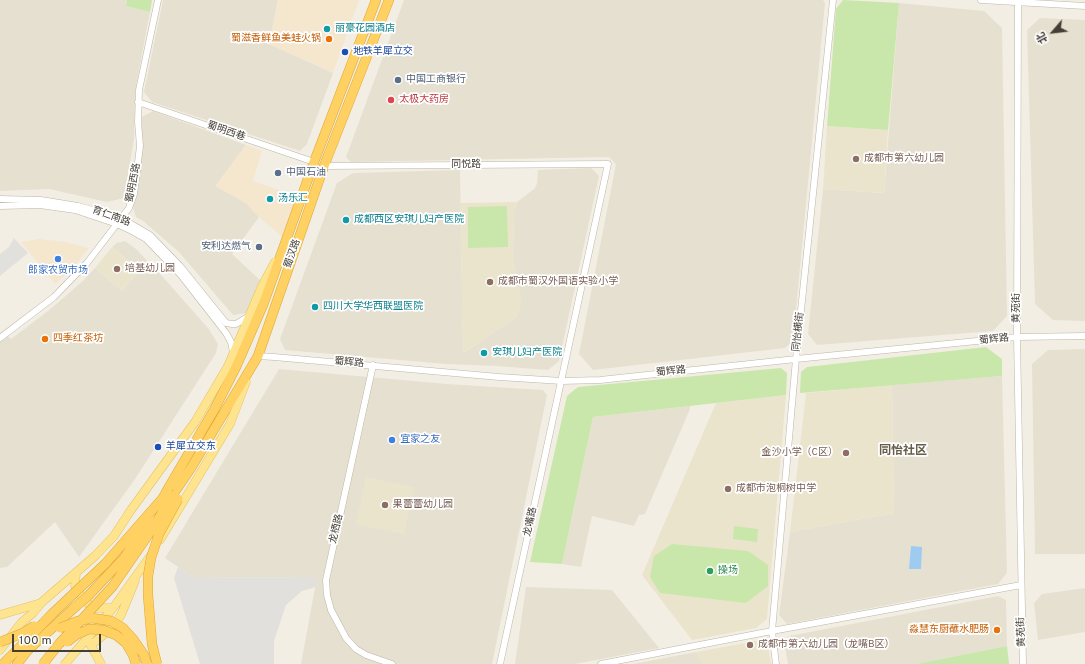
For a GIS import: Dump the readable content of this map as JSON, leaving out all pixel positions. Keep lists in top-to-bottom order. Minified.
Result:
{"streets":{"highway":["蜀汉路"],"street":["蜀明西巷","同悦路","蜀明西路","育仁南路","黄苑街","同怡横街","蜀辉路","龙嘴路","龙栖路"]},"crossings":[["蜀明西巷","蜀明西路"],["蜀明西巷","蜀汉路"],["同悦路","蜀汉路"],["同悦路","龙嘴路"],["蜀明西路","育仁南路"],["蜀汉路","蜀辉路"],["黄苑街","蜀辉路"],["同怡横街","蜀辉路"],["蜀辉路","龙嘴路"],["蜀辉路","龙栖路"]],"districts":["同怡社区"],"places":["丽豪花园酒店","蜀滋香鲜鱼美蛙火锅","地铁羊犀立交","中国工商银行","太极大药房","成都市第六幼儿园","中国石油","汤乐汇","成都西区安琪儿妇产医院","安利达燃气","郎家农贸市场","培基幼儿园","成都市蜀汉外国语实验小学","四川大学华西联盟医院","四季红茶坊","安琪儿妇产医院","宜家之友","羊犀立交东","金沙小学（C区）","成都市泡桐树中学","果蕾蕾幼儿园","操场","淼慧东厨·蘸水肥肠","成都市第六幼儿园（龙嘴B区）"],"scale_bar":"100 m","north":"bottom left"}
